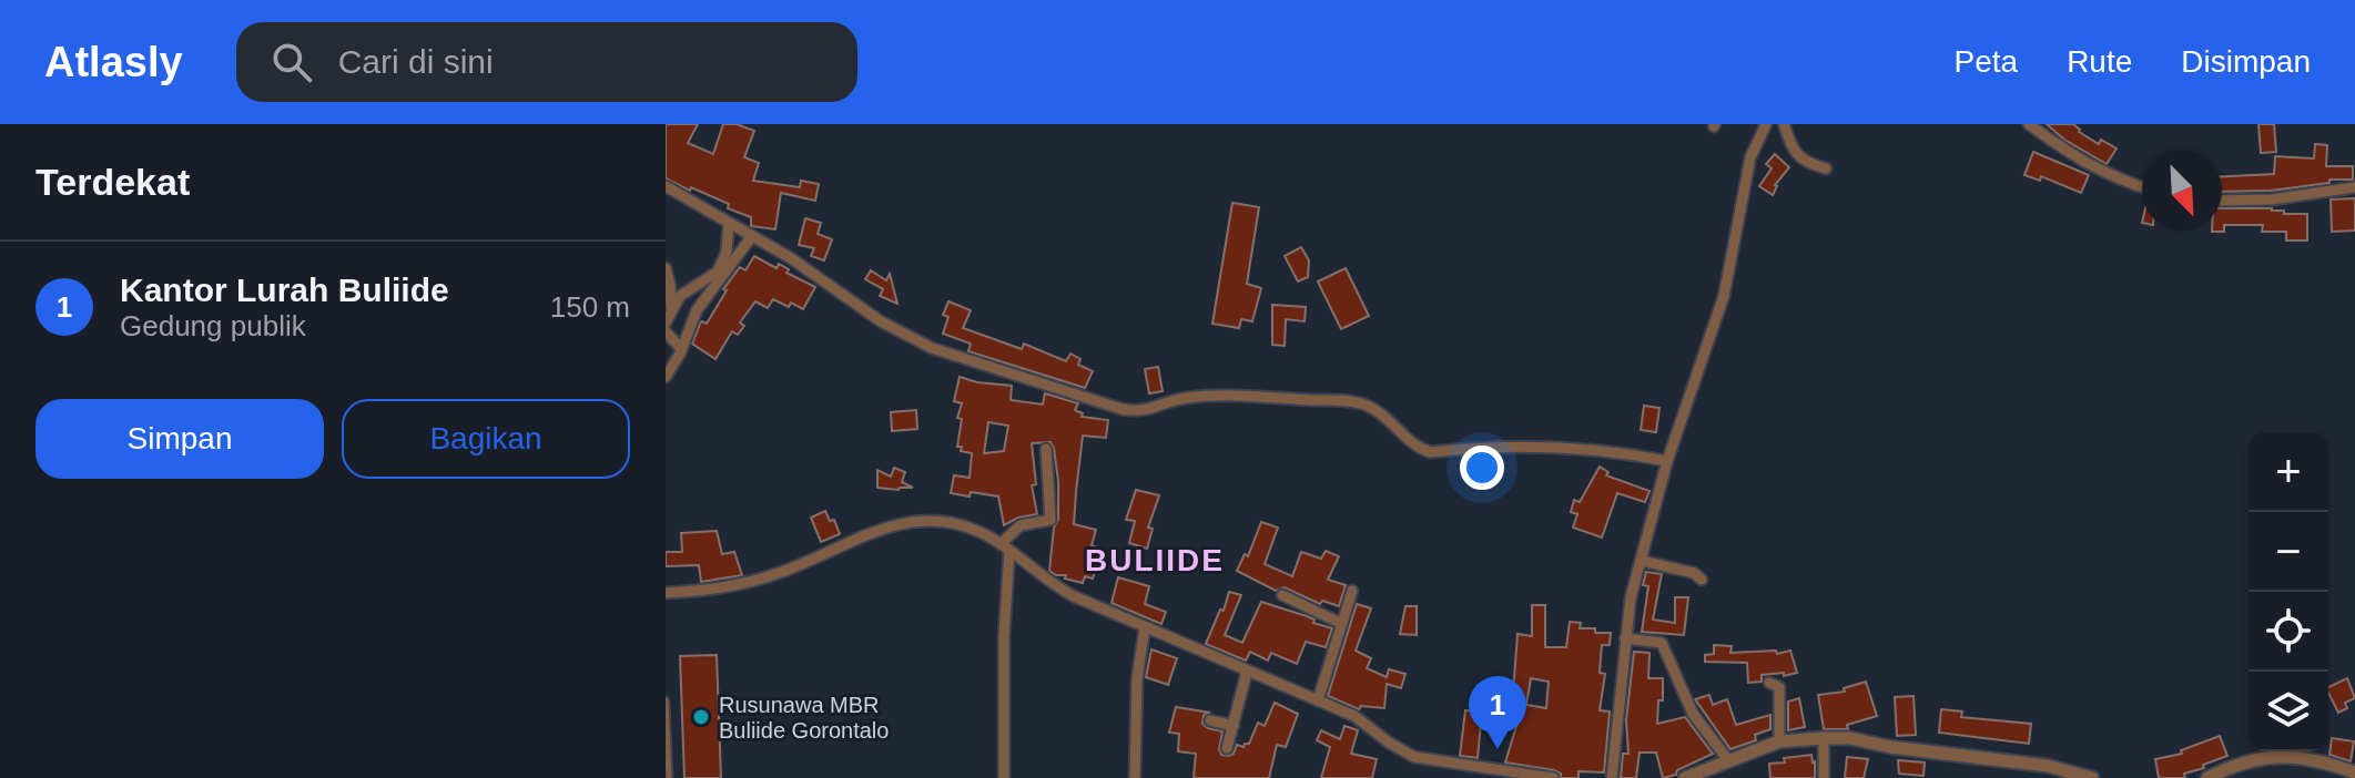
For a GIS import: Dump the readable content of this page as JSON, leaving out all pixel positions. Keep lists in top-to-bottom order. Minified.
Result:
{"districts":["BULIIDE"],"places":["Rusunawa MBR Buliide Gorontalo"],"north":"bottom right","page":{"header":"Atlasly","search":"Cari di sini","nav":["Peta","Rute","Disimpan"],"heading":"Terdekat","list":[{"mark":"1","name":"Kantor Lurah Buliide","note":"Gedung publik","value":"150 m"}],"buttons":["Simpan","Bagikan"],"map_buttons":["+","−"],"pins":"1"}}
